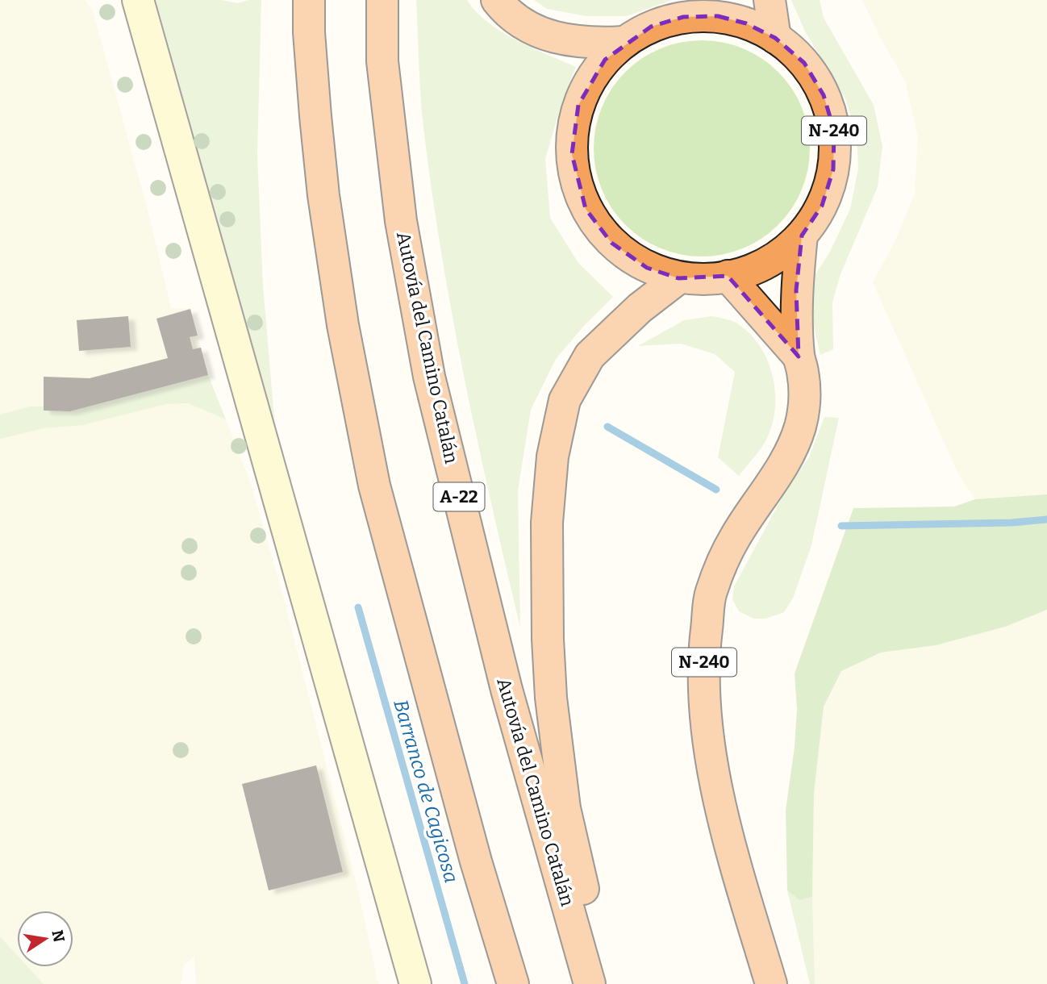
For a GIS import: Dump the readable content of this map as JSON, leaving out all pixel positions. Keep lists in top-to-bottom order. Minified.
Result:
{"streets":{"highway":["N-240","Autovía del Camino Catalán","A-22"]},"water":["Barranco de Cagicosa"],"north":"right"}
